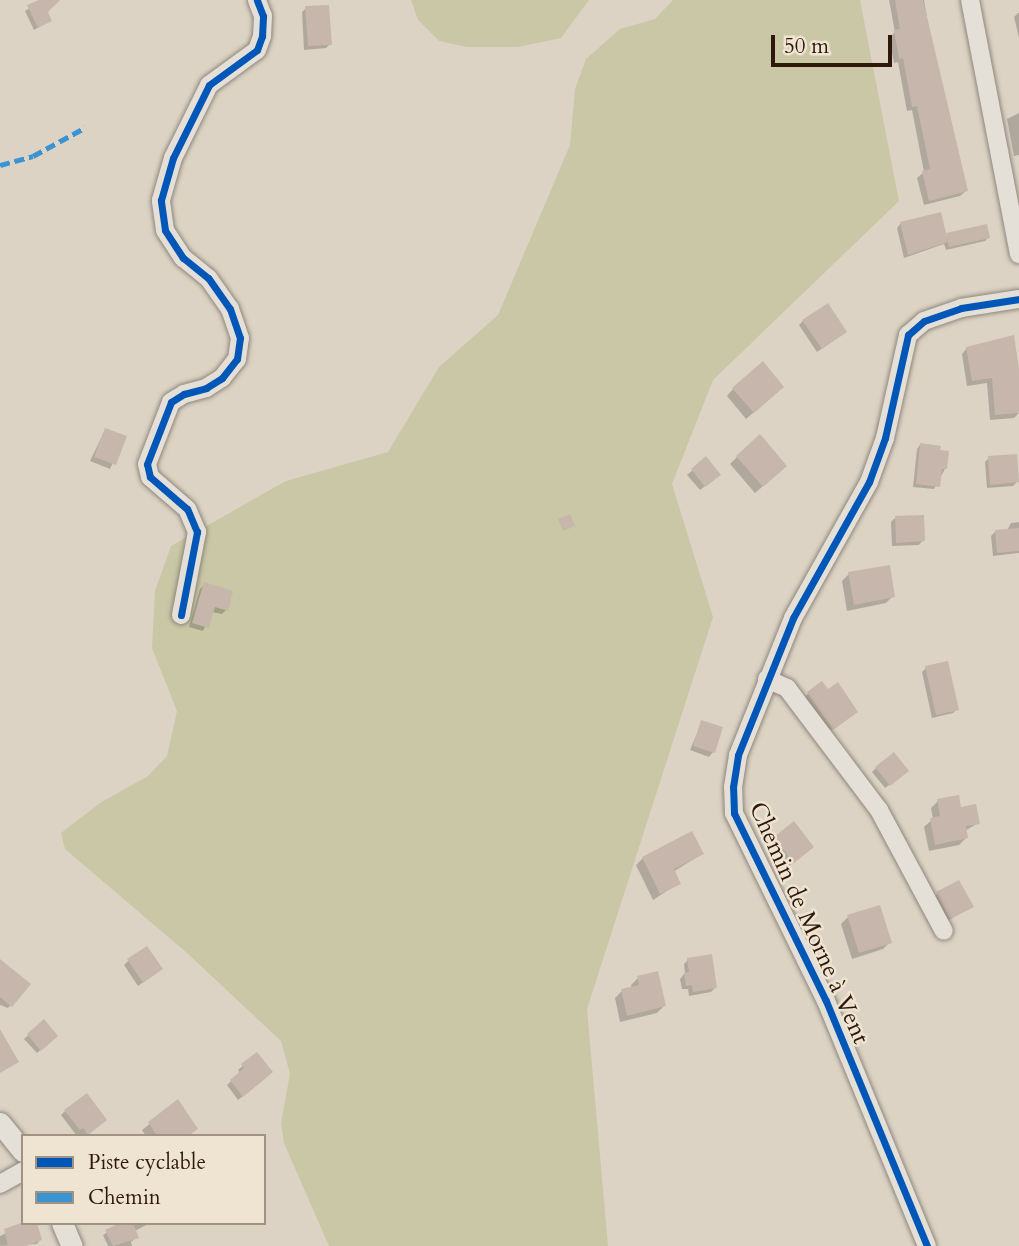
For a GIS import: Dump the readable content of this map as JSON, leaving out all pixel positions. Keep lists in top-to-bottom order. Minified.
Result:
{"streets":{"street":["Chemin de Morne à Vent"]},"legend":["Piste cyclable","Chemin"],"scale_bar":"50 m"}
